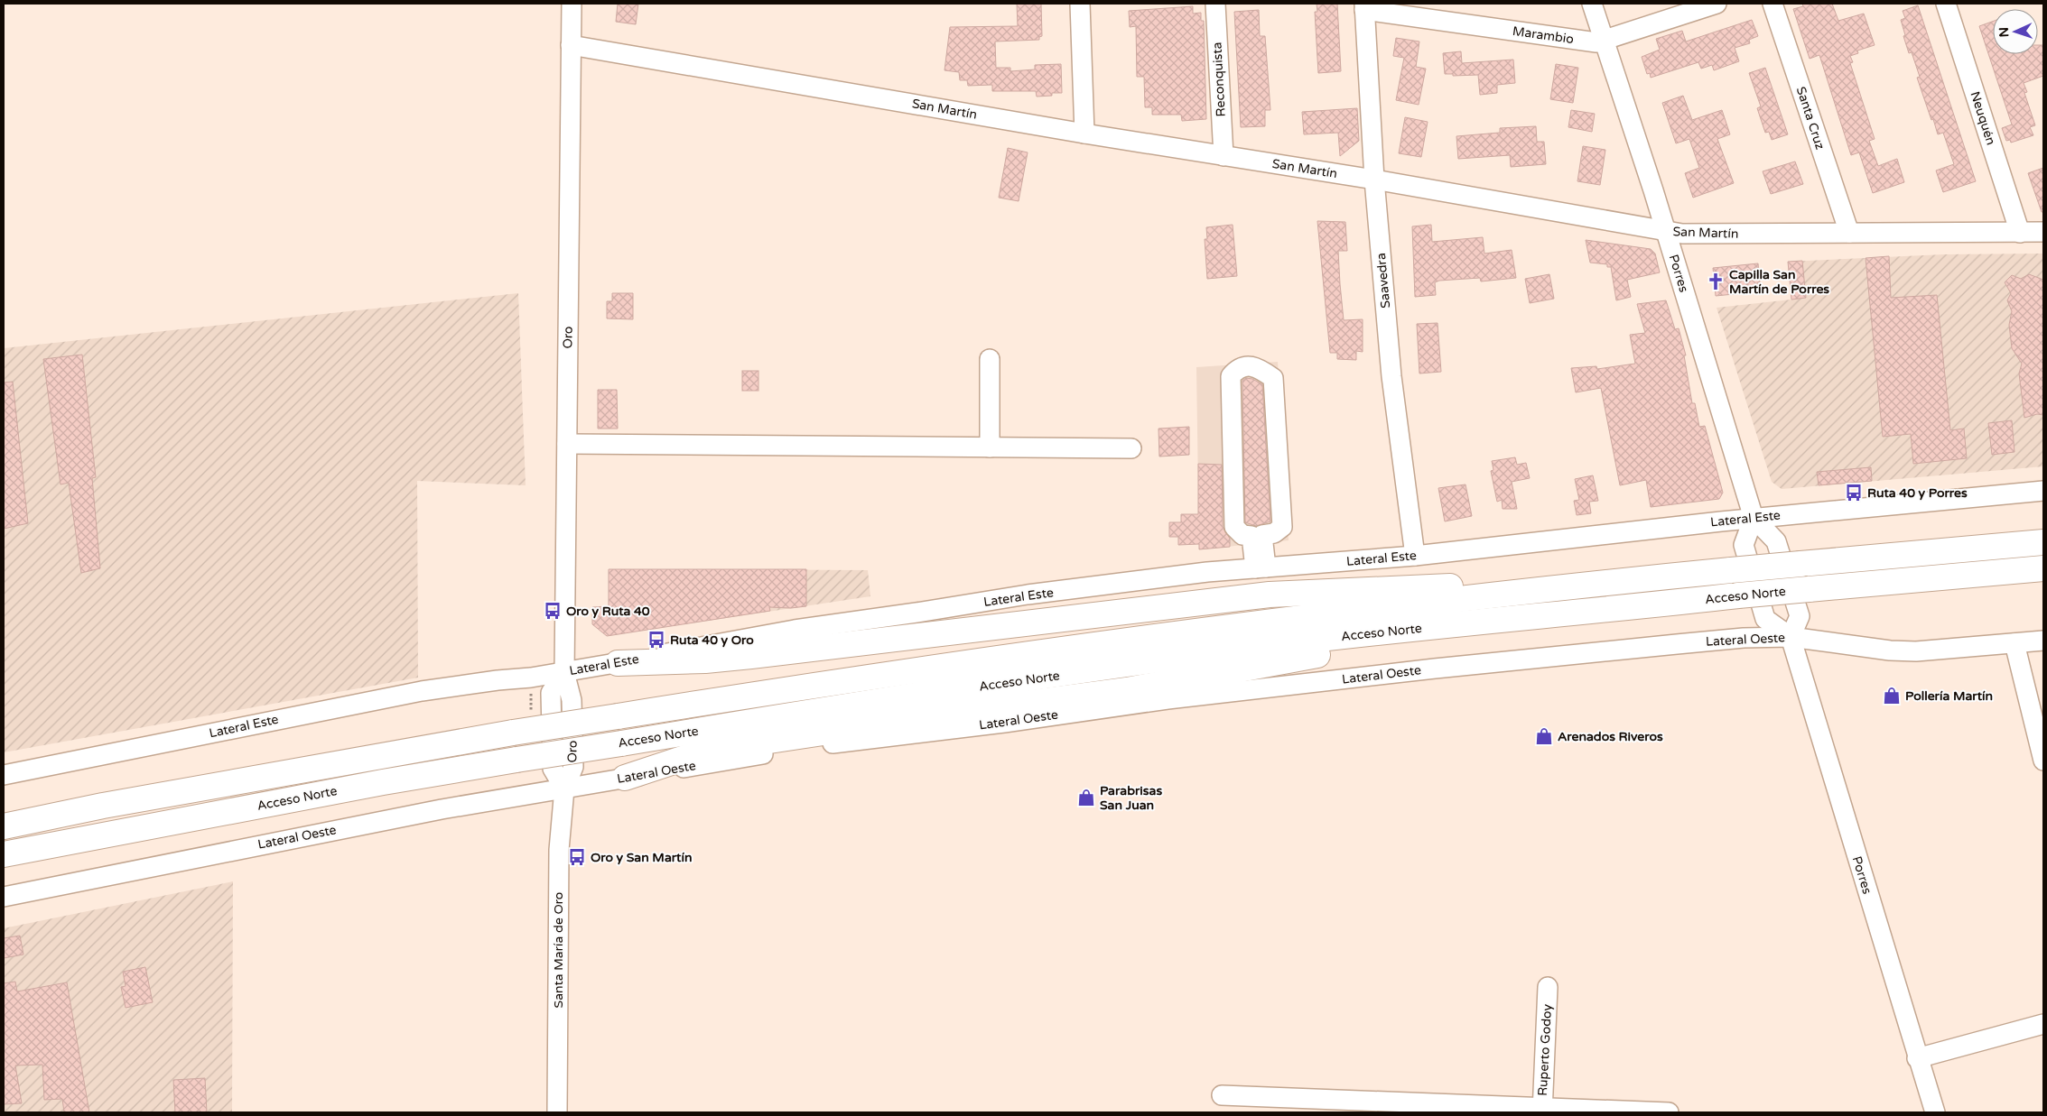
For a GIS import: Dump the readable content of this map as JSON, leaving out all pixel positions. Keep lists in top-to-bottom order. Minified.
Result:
{"streets":{"highway":["Acceso Norte"],"street":["Marambio","Reconquista","San Martín","Santa Cruz","Neuquén","Porres","Saavedra","Oro","Lateral Este","Lateral Oeste","Santa María de Oro","Ruperto Godoy"]},"crossings":[["Marambio","Porres"],["Marambio","Saavedra"],["Reconquista","San Martín"],["San Martín","Santa Cruz"],["San Martín","Neuquén"],["San Martín","Porres"],["San Martín","Saavedra"],["San Martín","Oro"],["Porres","Lateral Este"],["Porres","Lateral Oeste"],["Saavedra","Lateral Este"],["Oro","Lateral Este"],["Oro","Lateral Oeste"],["Oro","Santa María de Oro"],["Lateral Oeste","Santa María de Oro"]],"places":{"church":["Capilla San Martín de Porres"],"bus stop":["Ruta 40 y Porres","Oro y Ruta 40","Ruta 40 y Oro","Oro y San Martín"],"shop":["Pollería Martín","Arenados Riveros","Parabrisas San Juan"]},"north":"left"}
